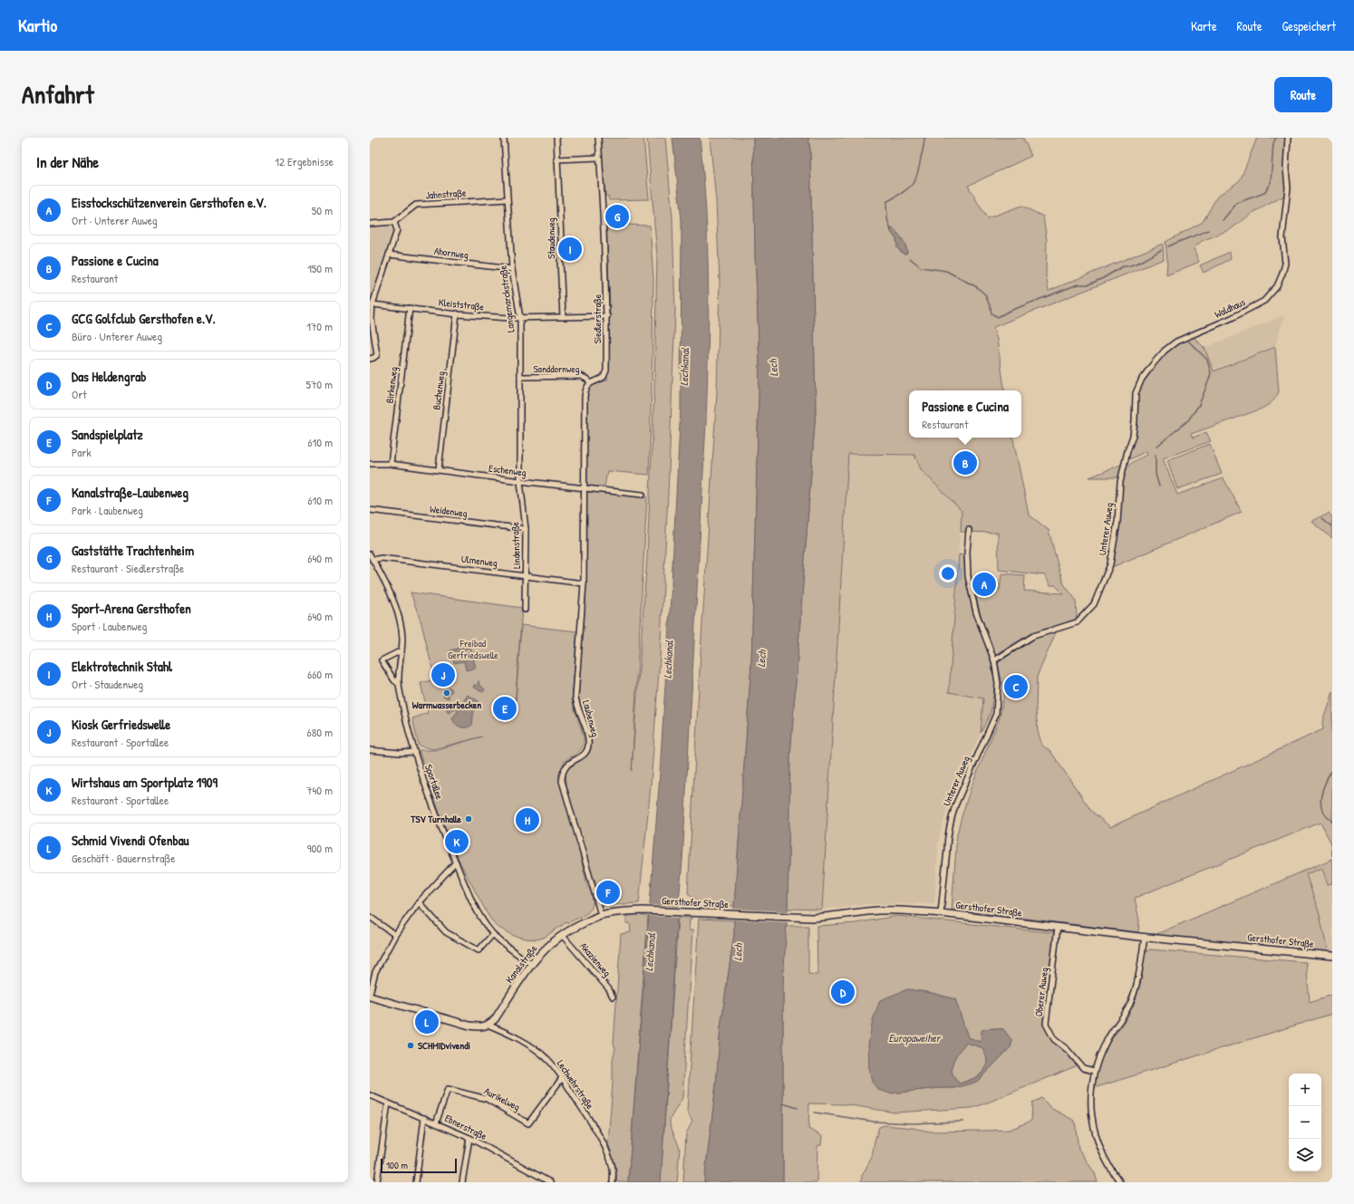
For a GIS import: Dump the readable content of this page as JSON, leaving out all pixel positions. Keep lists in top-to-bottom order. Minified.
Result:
{"streets":{"main road":["Gersthofer Straße","Kanalstraße"],"street":["Jahnstraße","Staudenweg","Ahornweg","Langemarckstraße","Kleiststraße","Waldhaus","Siedlerstraße","Sanddornweg","Birkenweg","Buchenweg","Eschenweg","Weidenweg","Unterer Auweg","Lindenstraße","Ulmenweg","Laubenweg","Sportallee","Akazienweg","Oberer Auweg","Lechwehrstraße","Aurikelweg","Ebnerstraße"]},"crossings":[["Jahnstraße","Langemarckstraße"],["Staudenweg","Kleiststraße"],["Ahornweg","Langemarckstraße"],["Langemarckstraße","Kleiststraße"],["Langemarckstraße","Sanddornweg"],["Langemarckstraße","Eschenweg"],["Langemarckstraße","Lindenstraße"],["Kleiststraße","Siedlerstraße"],["Kleiststraße","Birkenweg"],["Kleiststraße","Buchenweg"],["Waldhaus","Unterer Auweg"],["Siedlerstraße","Sanddornweg"],["Birkenweg","Eschenweg"],["Buchenweg","Eschenweg"],["Eschenweg","Lindenstraße"],["Eschenweg","Laubenweg"],["Weidenweg","Lindenstraße"],["Unterer Auweg","Gersthofer Straße"],["Lindenstraße","Ulmenweg"],["Ulmenweg","Laubenweg"],["Ulmenweg","Sportallee"],["Laubenweg","Kanalstraße"],["Sportallee","Kanalstraße"],["Gersthofer Straße","Kanalstraße"],["Gersthofer Straße","Oberer Auweg"],["Akazienweg","Kanalstraße"],["Kanalstraße","Lechwehrstraße"],["Lechwehrstraße","Aurikelweg"],["Aurikelweg","Ebnerstraße"]],"water":["Lechkanal","Lech","Europaweiher"],"parks":["Freibad Gerfriedswelle"],"places":["Warmwasserbecken","TSV Turnhalle","SCHMIDvivendi"],"scale_bar":"100 m","page":{"header":"Kartio","nav":["Karte","Route","Gespeichert"],"title":"Anfahrt","buttons":"Route","heading":["In der Nähe","12 Ergebnisse"],"list":[{"mark":"A","name":"Eisstockschützenverein Gersthofen e.V.","note":"Ort · Unterer Auweg","value":"50 m"},{"mark":"B","name":"Passione e Cucina","note":"Restaurant","value":"150 m"},{"mark":"C","name":"GCG Golfclub Gersthofen e.V.","note":"Büro · Unterer Auweg","value":"170 m"},{"mark":"D","name":"Das Heldengrab","note":"Ort","value":"570 m"},{"mark":"E","name":"Sandspielplatz","note":"Park","value":"610 m"},{"mark":"F","name":"Kanalstraße-Laubenweg","note":"Park · Laubenweg","value":"610 m"},{"mark":"G","name":"Gaststätte Trachtenheim","note":"Restaurant · Siedlerstraße","value":"640 m"},{"mark":"H","name":"Sport-Arena Gersthofen","note":"Sport · Laubenweg","value":"640 m"},{"mark":"I","name":"Elektrotechnik Stahl","note":"Ort · Staudenweg","value":"660 m"},{"mark":"J","name":"Kiosk Gerfriedswelle","note":"Restaurant · Sportallee","value":"680 m"},{"mark":"K","name":"Wirtshaus am Sportplatz 1909","note":"Restaurant · Sportallee","value":"740 m"},{"mark":"L","name":"Schmid Vivendi Ofenbau","note":"Geschäft · Bauernstraße","value":"900 m"}],"pins":["G","I","B","A","J","C","E","H","K","F","D","L"],"popup":["Passione e Cucina","Restaurant"],"map_buttons":["+","−"],"scale":"100 m"}}
